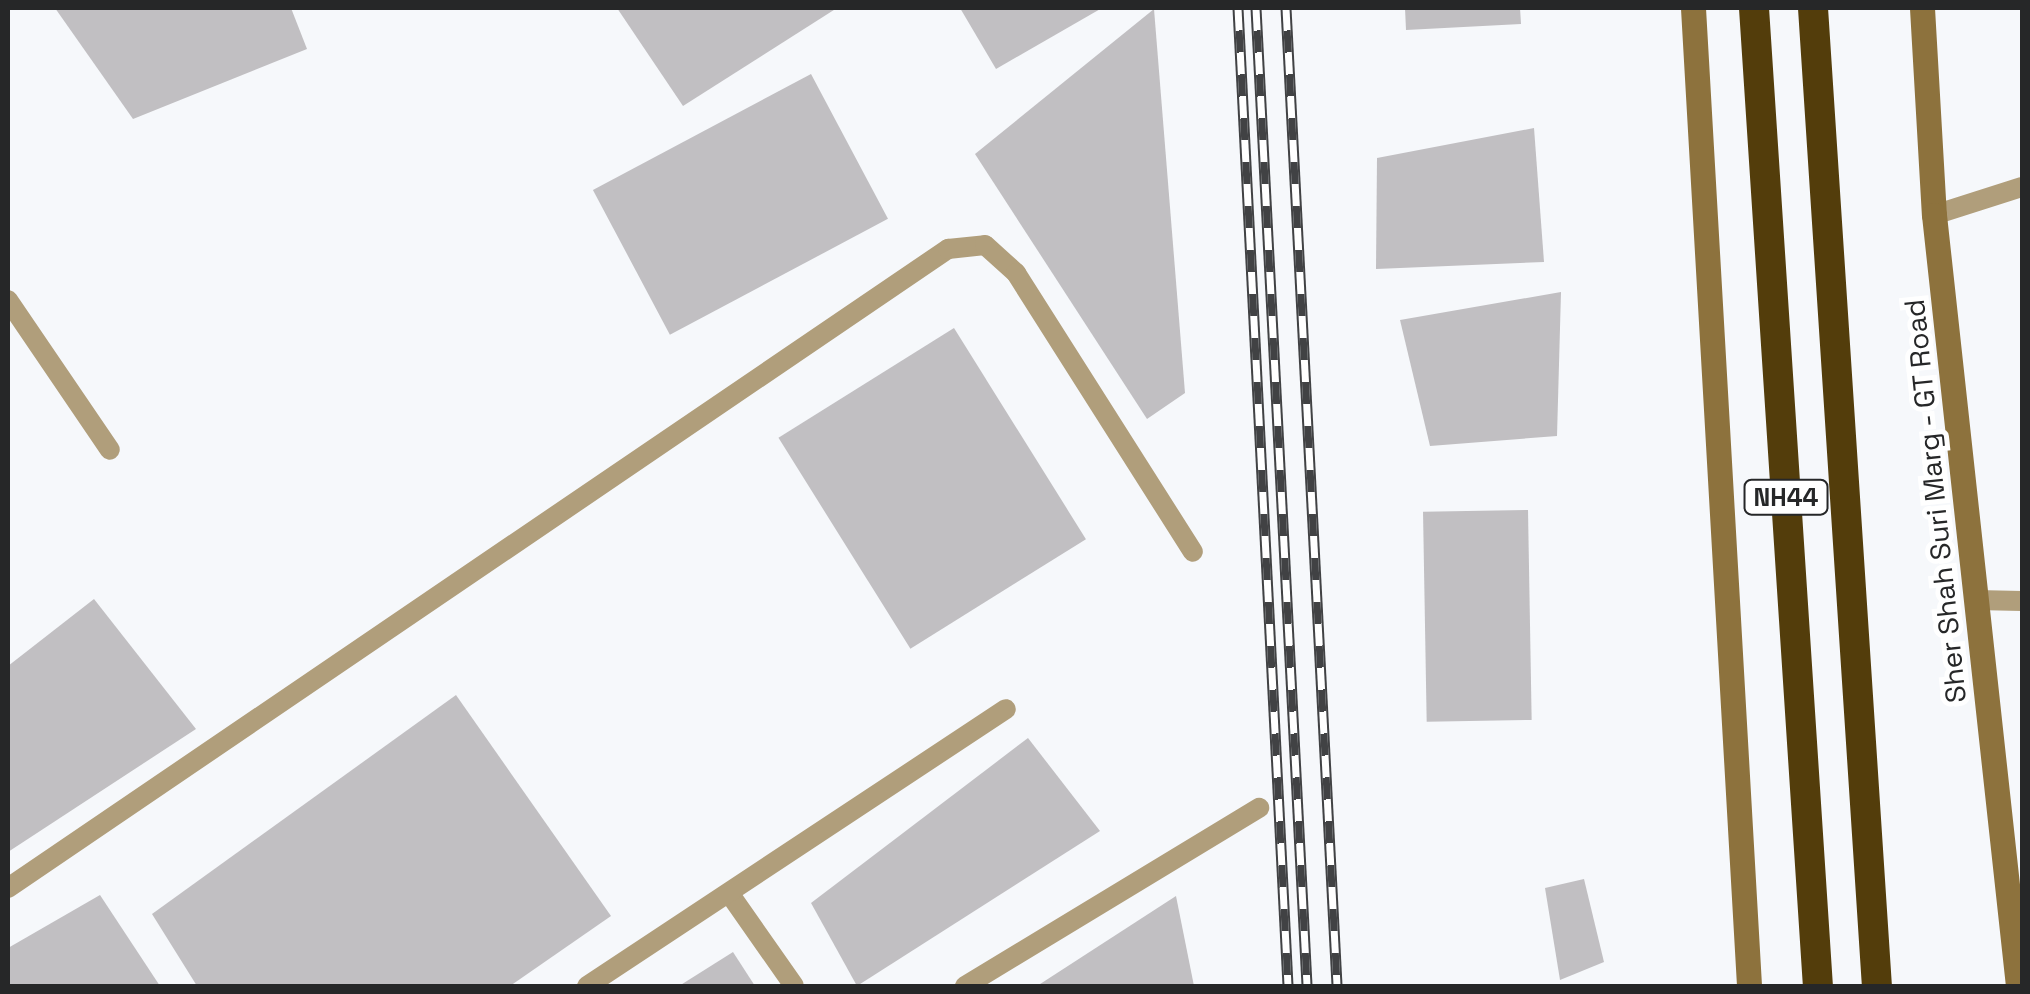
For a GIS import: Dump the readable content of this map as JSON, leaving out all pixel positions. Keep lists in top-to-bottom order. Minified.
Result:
{"streets":{"highway":["NH44"],"street":["Sher Shah Suri Marg - GT Road"]}}
